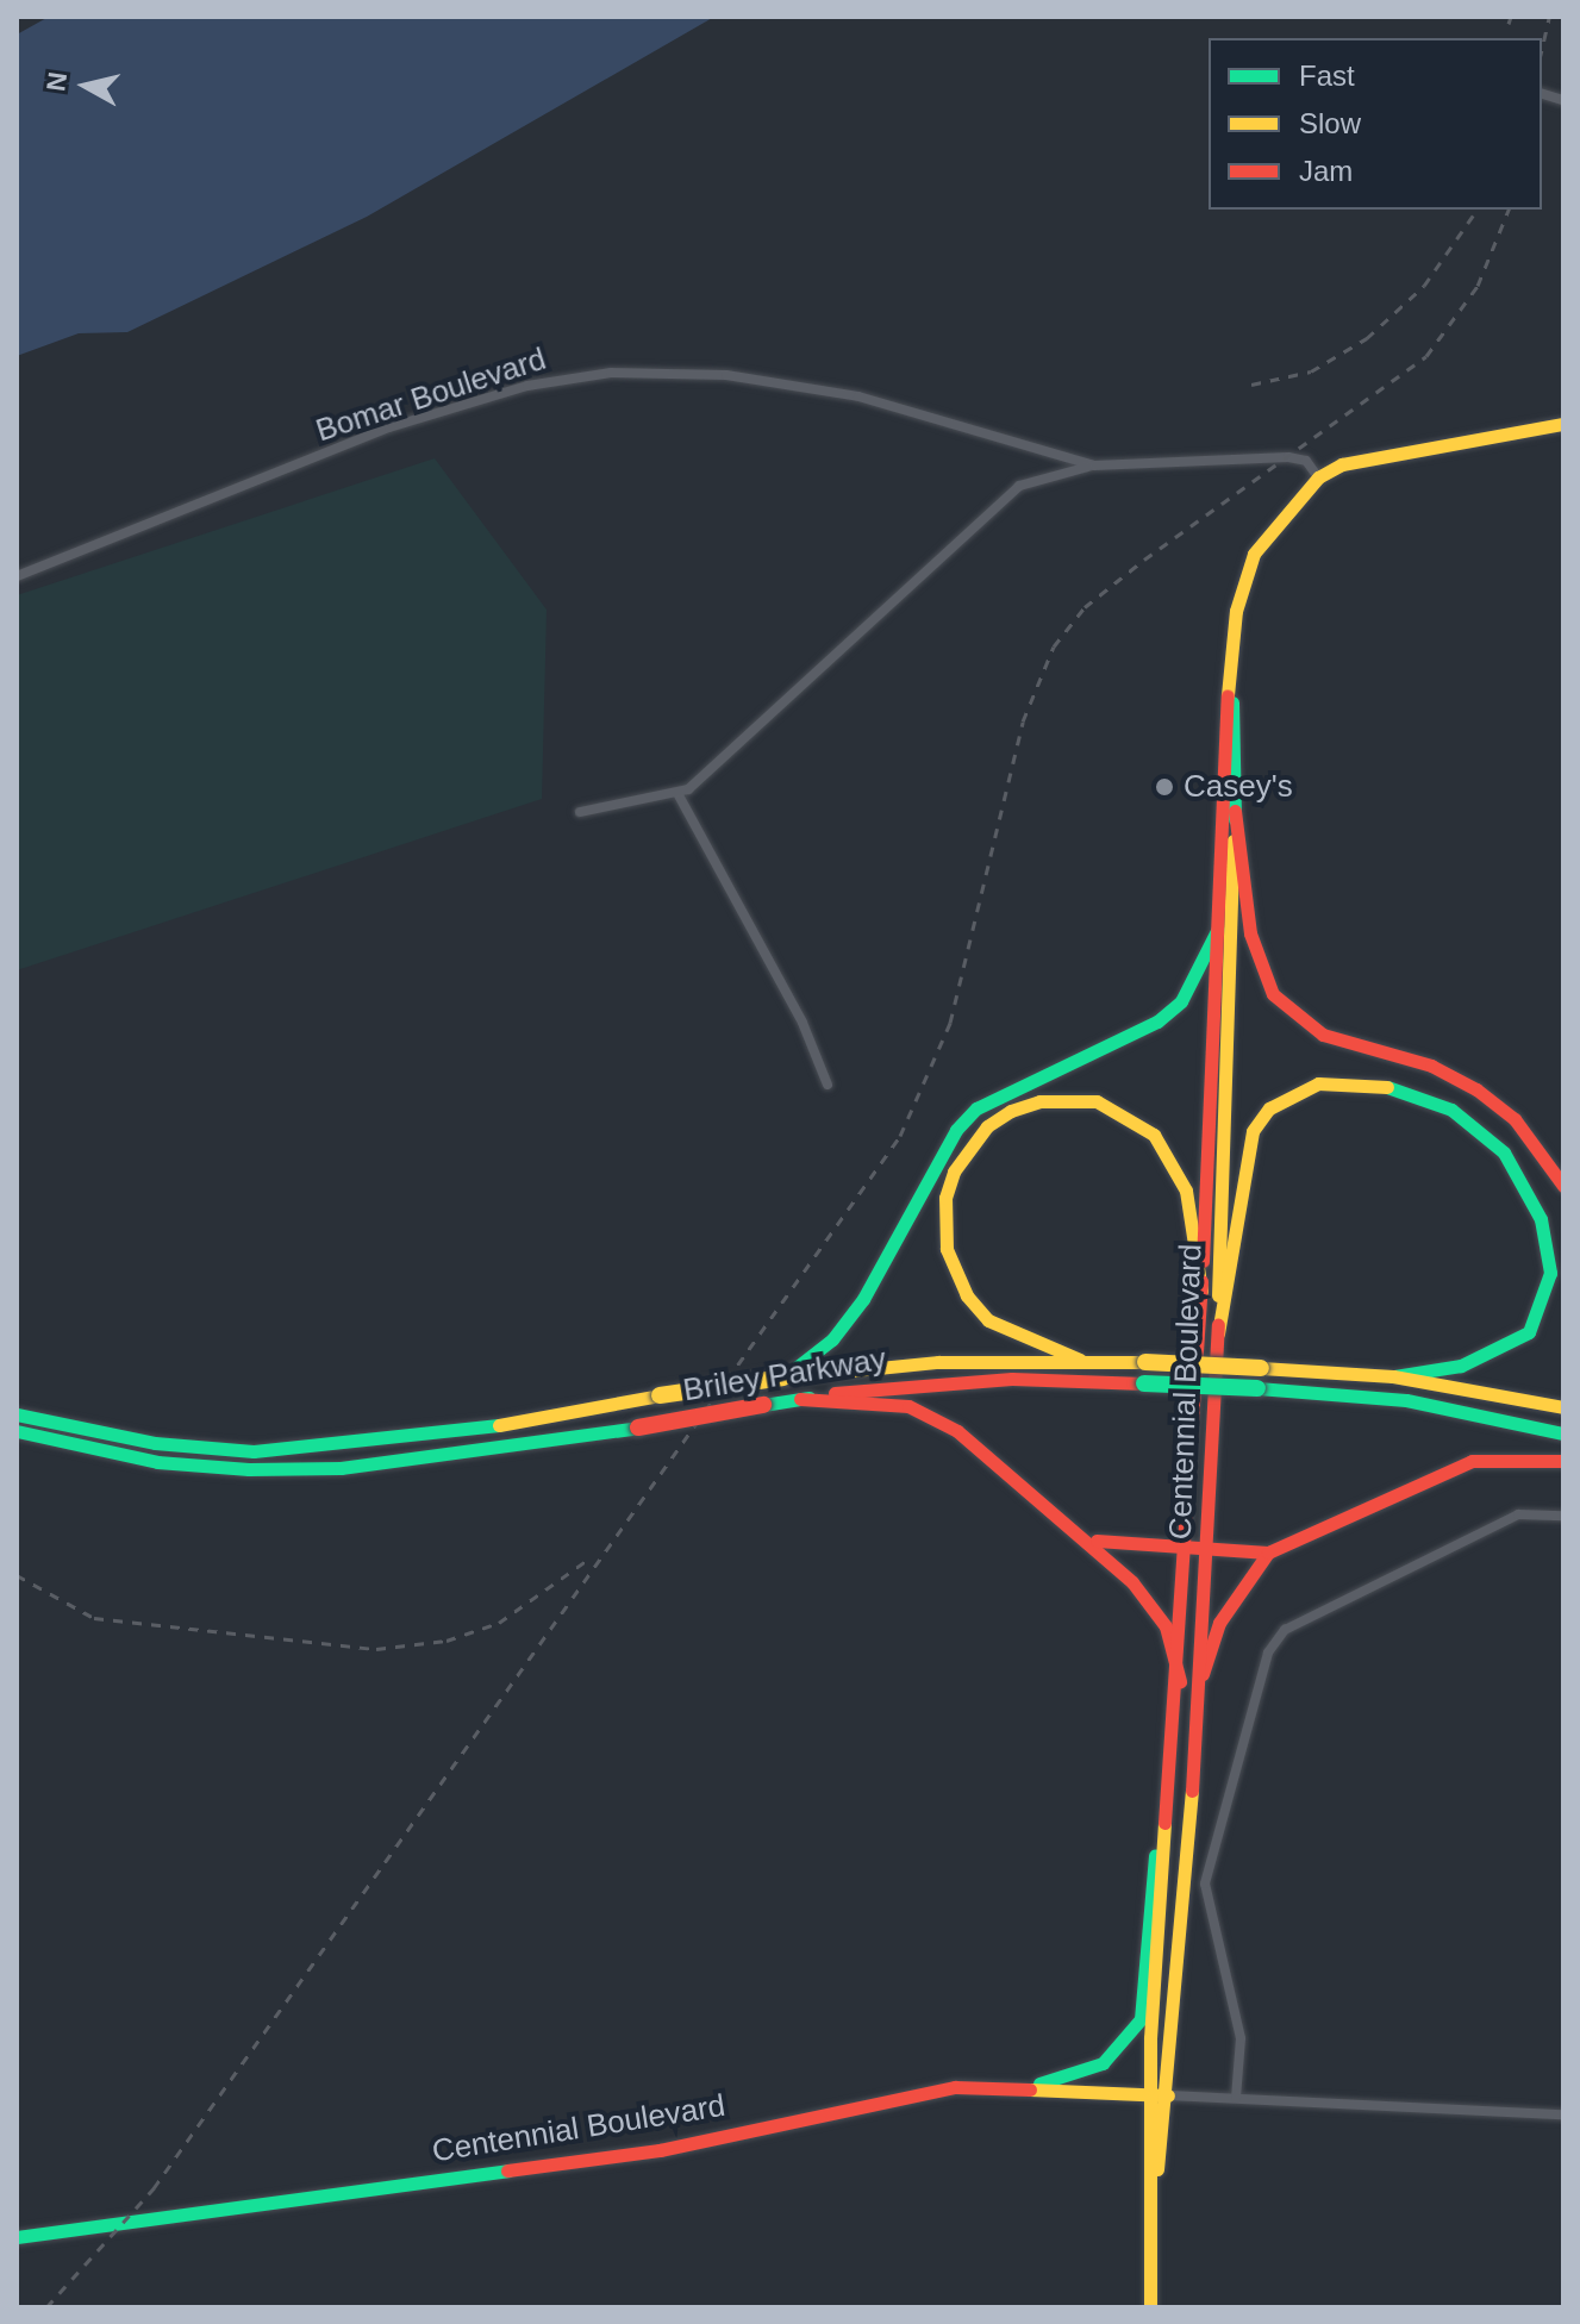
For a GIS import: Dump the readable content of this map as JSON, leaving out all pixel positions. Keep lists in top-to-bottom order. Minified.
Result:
{"streets":{"main road":["Briley Parkway","Centennial Boulevard"],"street":["Bomar Boulevard"]},"crossings":[["Bomar Boulevard","Centennial Boulevard"]],"places":["Casey's"],"legend":["Fast","Slow","Jam"],"north":"left"}
